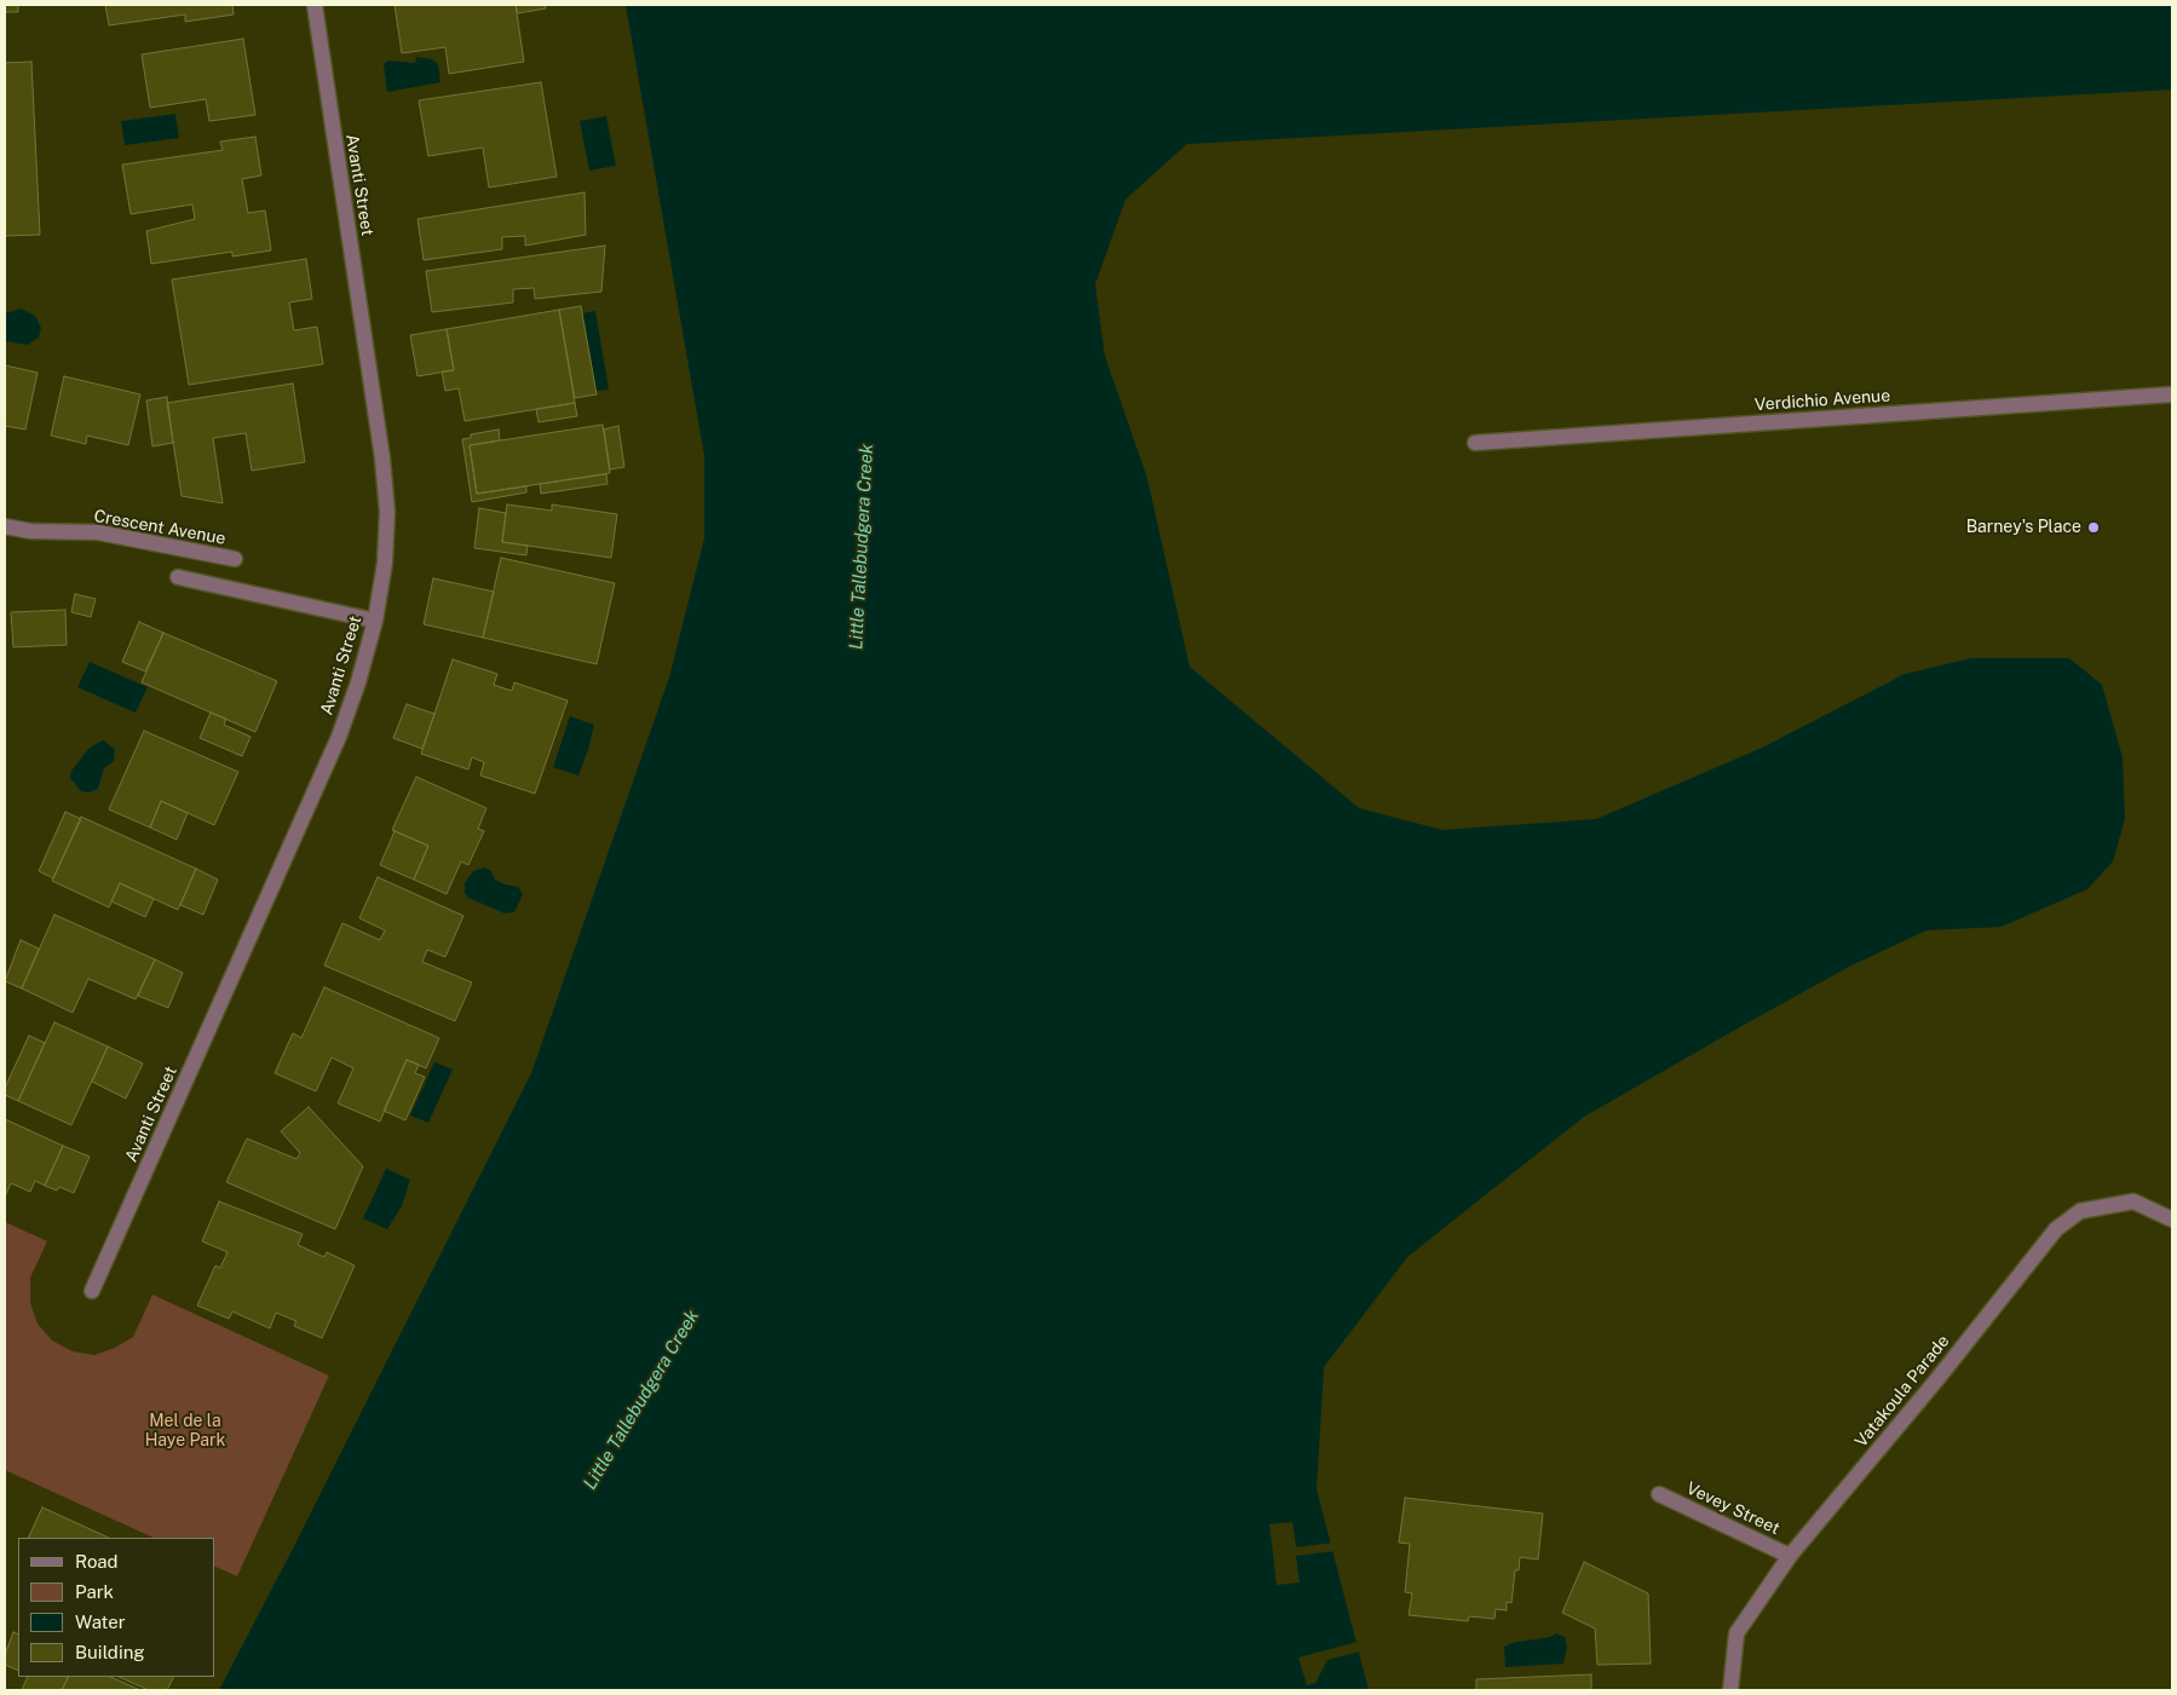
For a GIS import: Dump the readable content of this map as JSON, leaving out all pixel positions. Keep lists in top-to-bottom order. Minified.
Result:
{"streets":{"street":["Avanti Street","Verdichio Avenue","Crescent Avenue","Vatakoula Parade","Vevey Street"]},"crossings":[["Vatakoula Parade","Vevey Street"]],"water":["Little Tallebudgera Creek"],"parks":["Mel de la Haye Park"],"places":["Barney's Place"],"legend":["Road","Park","Water","Building"]}
